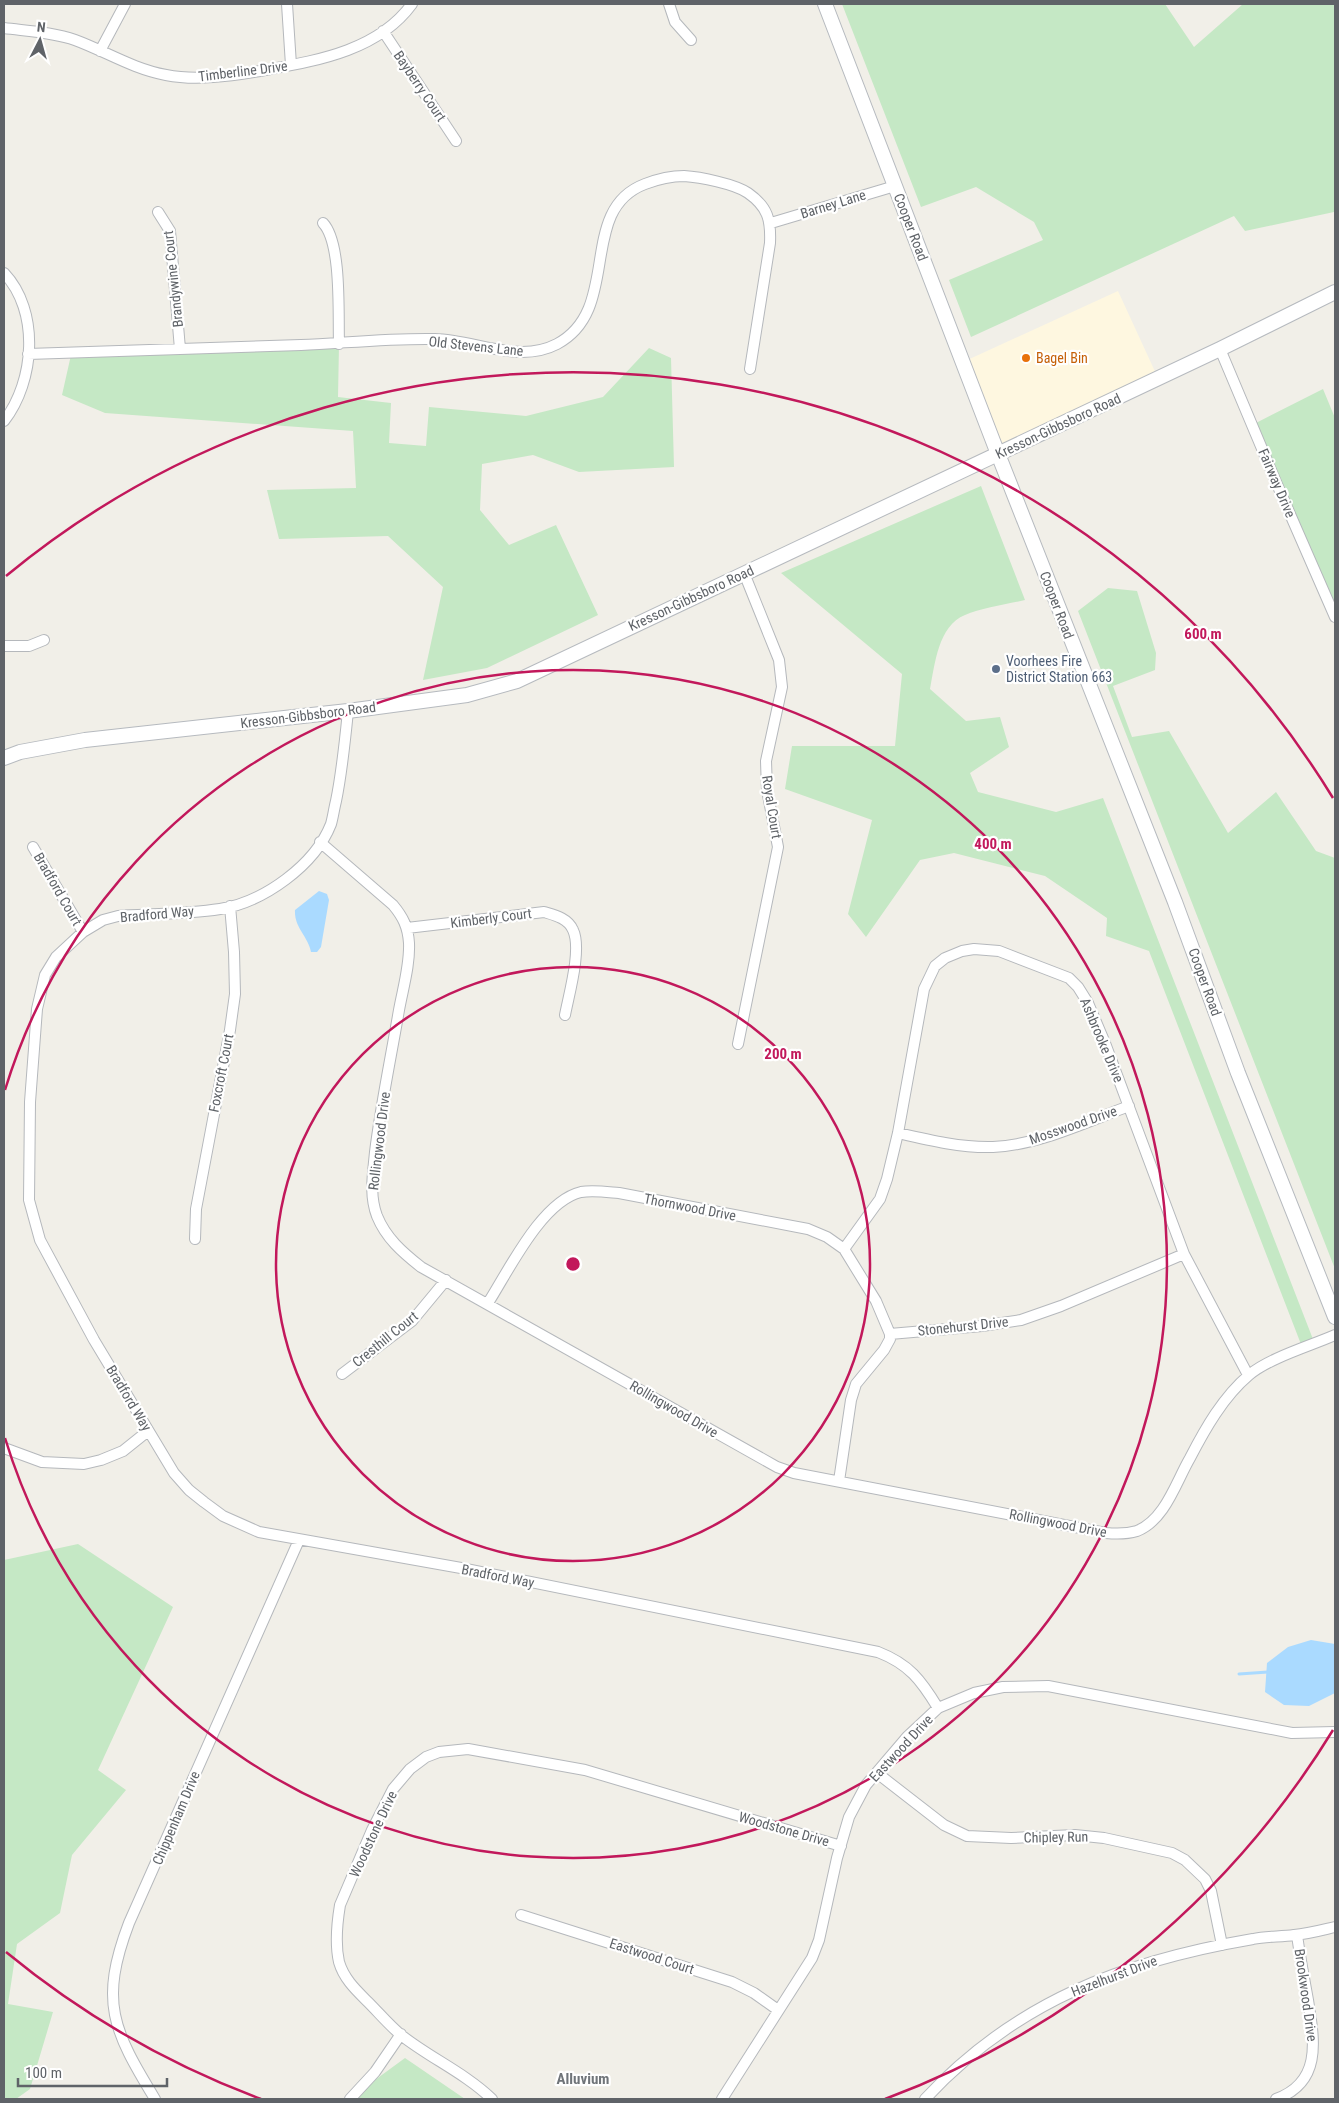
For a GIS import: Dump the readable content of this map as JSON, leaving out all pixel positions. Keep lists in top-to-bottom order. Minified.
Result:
{"streets":{"street":["Timberline Drive","Bayberry Court","Barney Lane","Cooper Road","Brandywine Court","Old Stevens Lane","Kresson-Gibbsboro Road","Fairway Drive","Royal Court","Bradford Court","Bradford Way","Kimberly Court","Ashbrooke Drive","Foxcroft Court","Mosswood Drive","Rollingwood Drive","Thornwood Drive","Stonehurst Drive","Cresthill Court","Eastwood Drive","Chippenham Drive","Woodstone Drive","Chipley Run","Eastwood Court","Hazelhurst Drive","Brookwood Drive"]},"crossings":[["Timberline Drive","Bayberry Court"],["Barney Lane","Cooper Road"],["Barney Lane","Old Stevens Lane"],["Cooper Road","Kresson-Gibbsboro Road"],["Brandywine Court","Old Stevens Lane"],["Kresson-Gibbsboro Road","Fairway Drive"],["Kresson-Gibbsboro Road","Royal Court"],["Kresson-Gibbsboro Road","Bradford Way"],["Bradford Court","Bradford Way"],["Bradford Way","Foxcroft Court"],["Bradford Way","Rollingwood Drive"],["Bradford Way","Eastwood Drive"],["Bradford Way","Chippenham Drive"],["Kimberly Court","Rollingwood Drive"],["Ashbrooke Drive","Mosswood Drive"],["Ashbrooke Drive","Rollingwood Drive"],["Ashbrooke Drive","Thornwood Drive"],["Ashbrooke Drive","Stonehurst Drive"],["Rollingwood Drive","Thornwood Drive"],["Rollingwood Drive","Cresthill Court"],["Thornwood Drive","Stonehurst Drive"],["Eastwood Drive","Woodstone Drive"],["Eastwood Drive","Chipley Run"],["Eastwood Drive","Eastwood Court"],["Chipley Run","Hazelhurst Drive"],["Hazelhurst Drive","Brookwood Drive"]],"districts":["Alluvium"],"places":["Bagel Bin","Voorhees Fire District Station 663"],"scale_bar":"100 m","north":"top","rings":["600 m","400 m","200 m"]}
